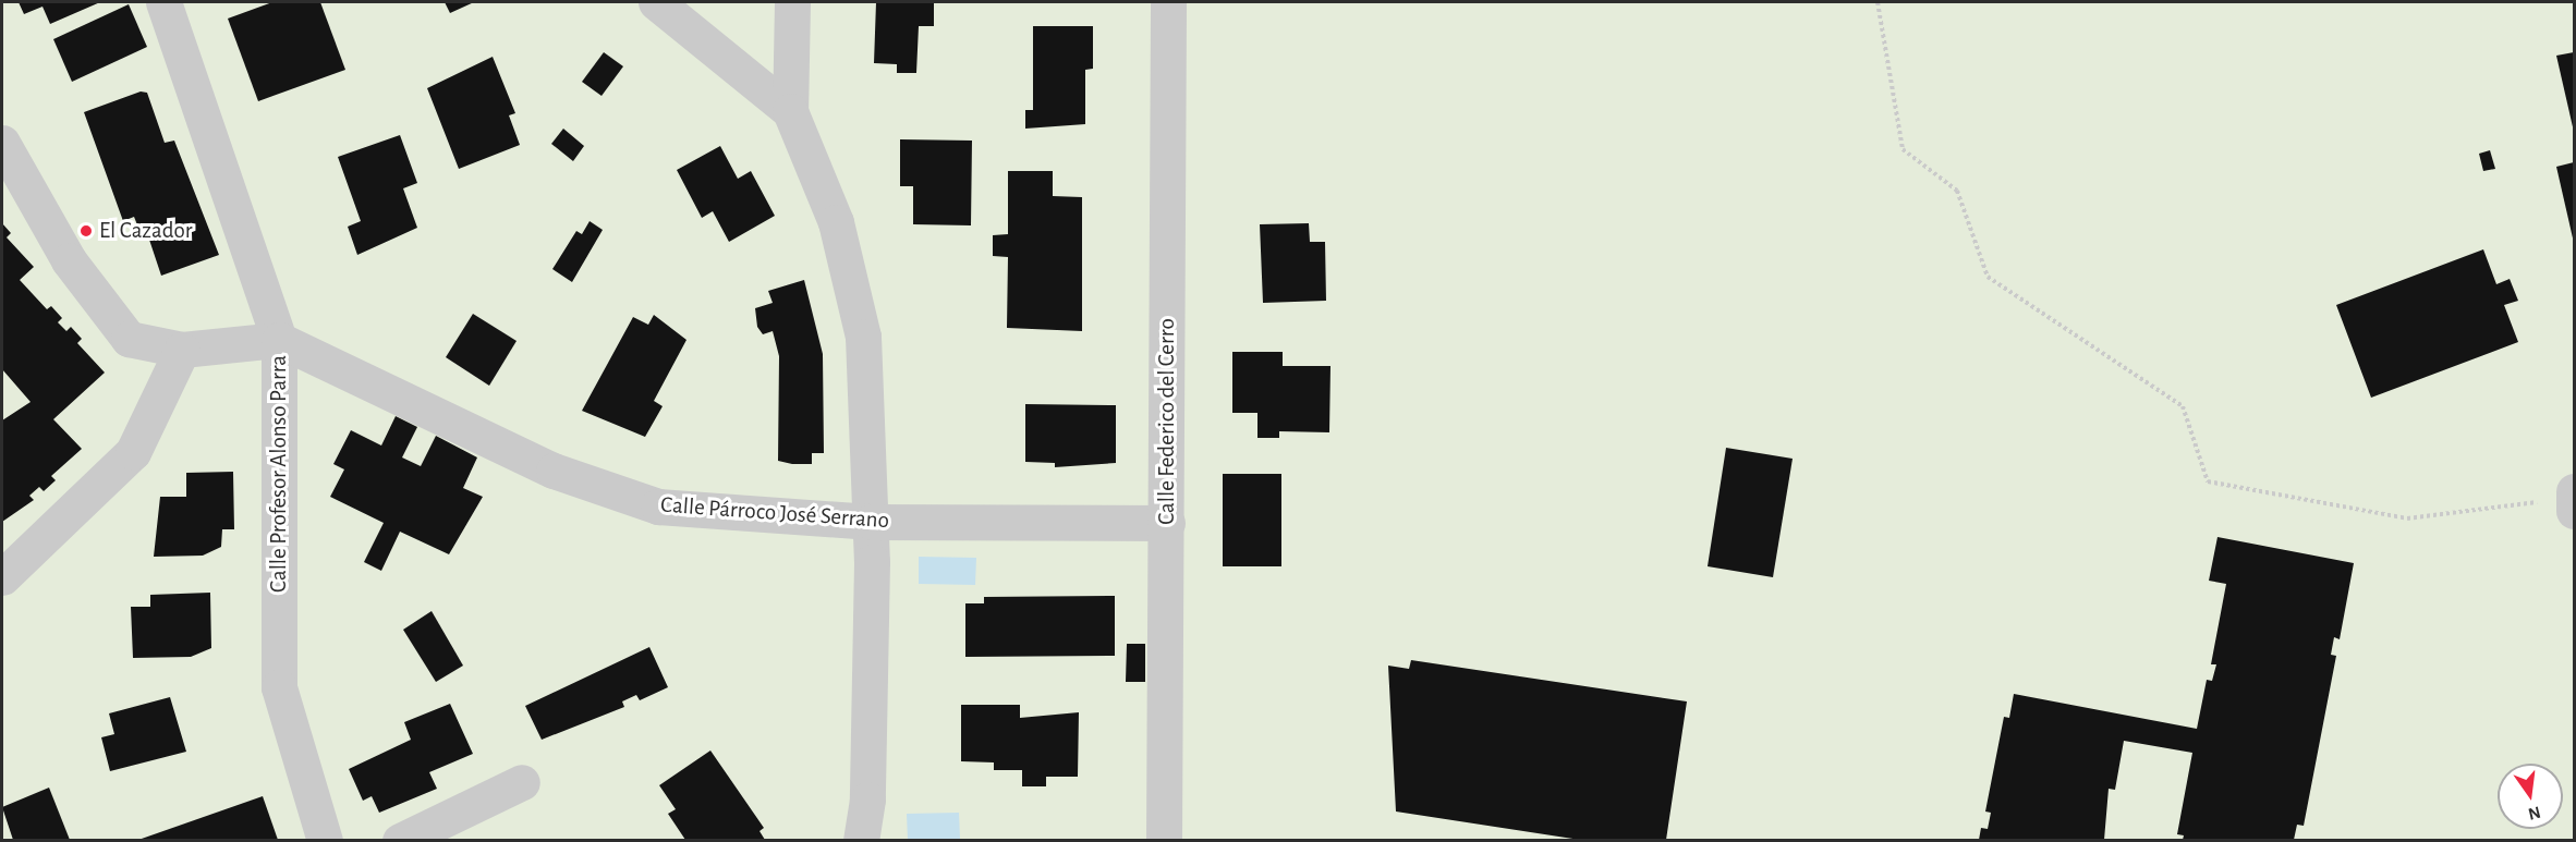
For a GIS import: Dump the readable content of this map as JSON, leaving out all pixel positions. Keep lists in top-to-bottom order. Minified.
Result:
{"streets":{"street":["Calle Federico del Cerro","Calle Profesor Alonso Parra","Calle Párroco José Serrano"]},"crossings":[["Calle Federico del Cerro","Calle Párroco José Serrano"],["Calle Profesor Alonso Parra","Calle Párroco José Serrano"]],"places":["El Cazador"],"north":"bottom"}
